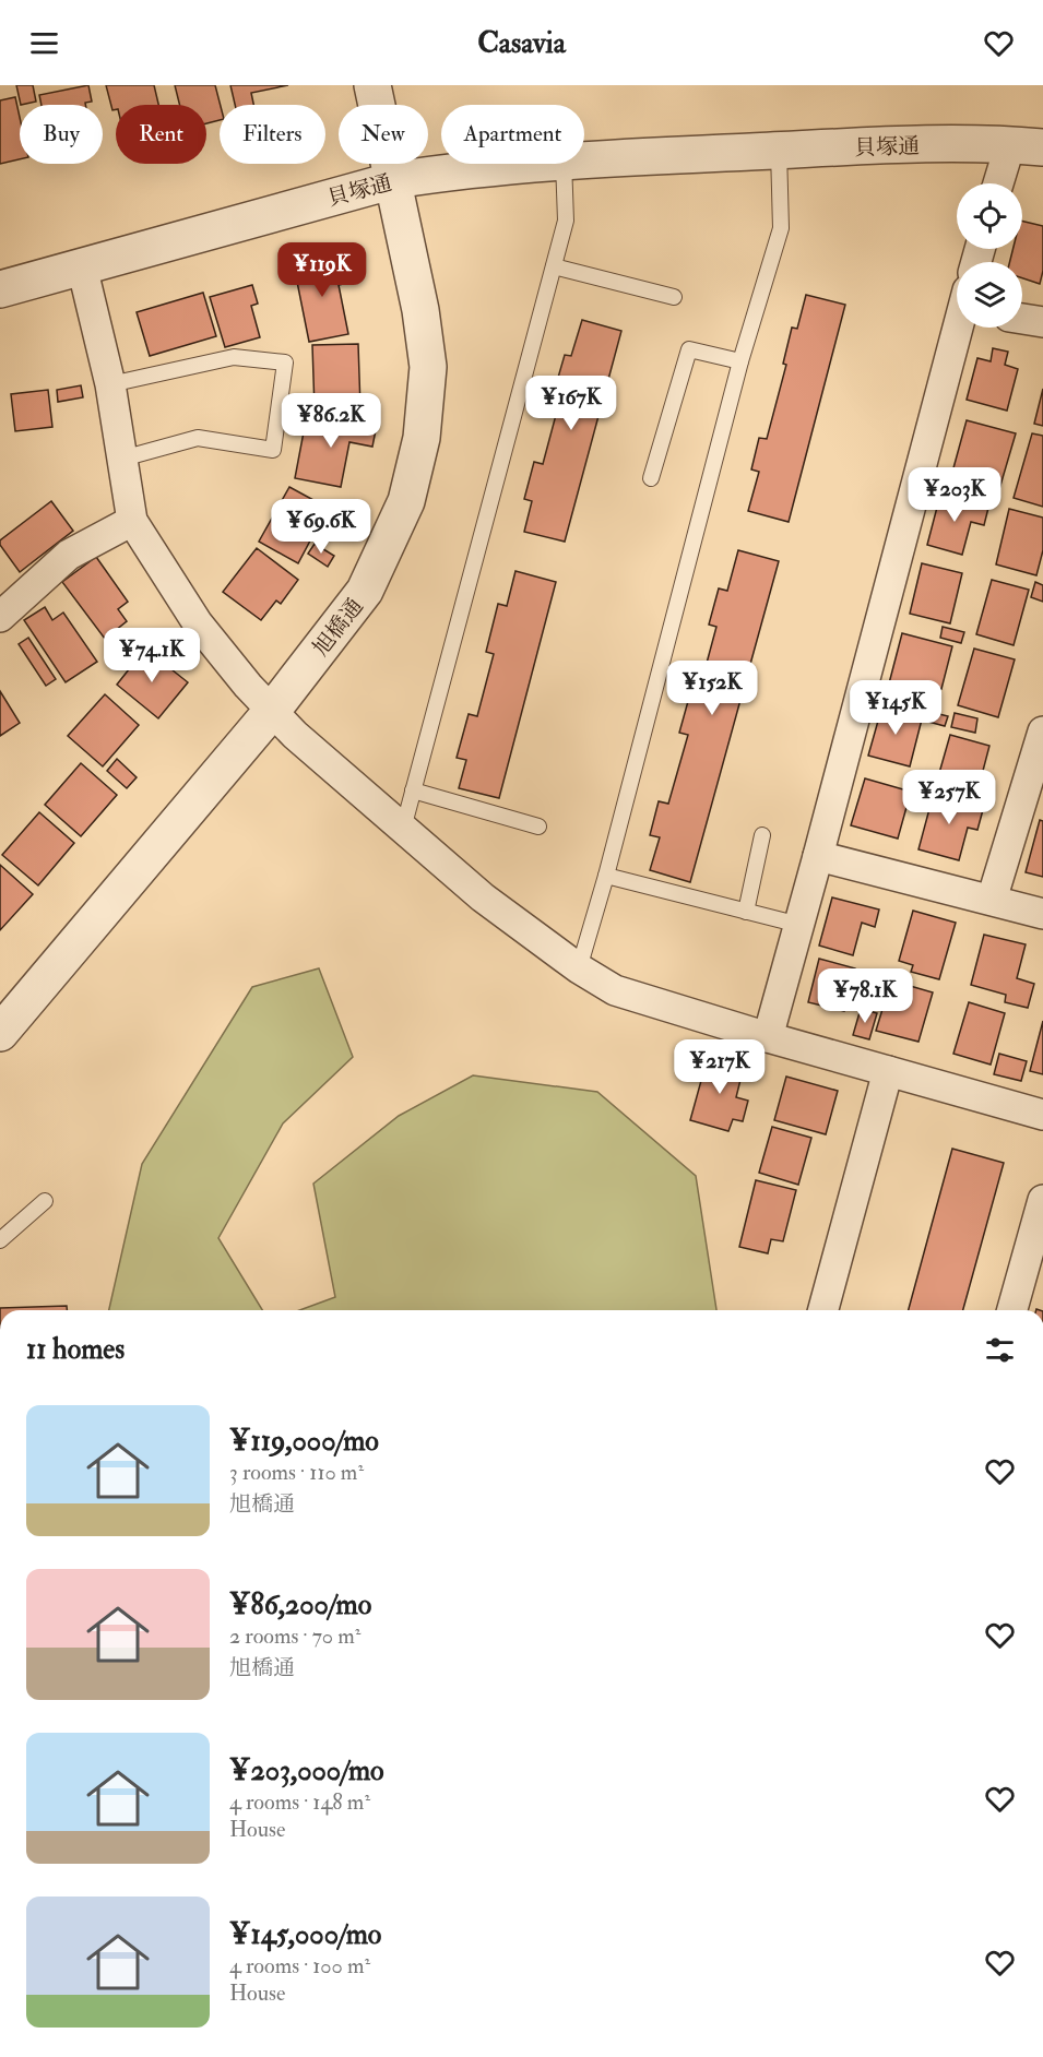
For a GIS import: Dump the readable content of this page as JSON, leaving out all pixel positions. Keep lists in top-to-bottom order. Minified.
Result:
{"streets":{"street":["貝塚通","旭橋通"]},"crossings":[["貝塚通","旭橋通"]],"page":{"header":"Casavia","chip":["Buy","Rent","Filters","New","Apartment"],"price":["¥119K","¥167K","¥86.2K","¥203K","¥69.6K","¥74.1K","¥152K","¥145K","¥257K","¥78.1K","¥217K"],"heading":"11 homes","list":[{"name":"¥119,000/mo","note":"3 rooms · 110 m² · 旭橋通"},{"name":"¥86,200/mo","note":"2 rooms · 70 m² · 旭橋通"},{"name":"¥203,000/mo","note":"4 rooms · 148 m² · House"},{"name":"¥145,000/mo","note":"4 rooms · 100 m² · House"}]}}
